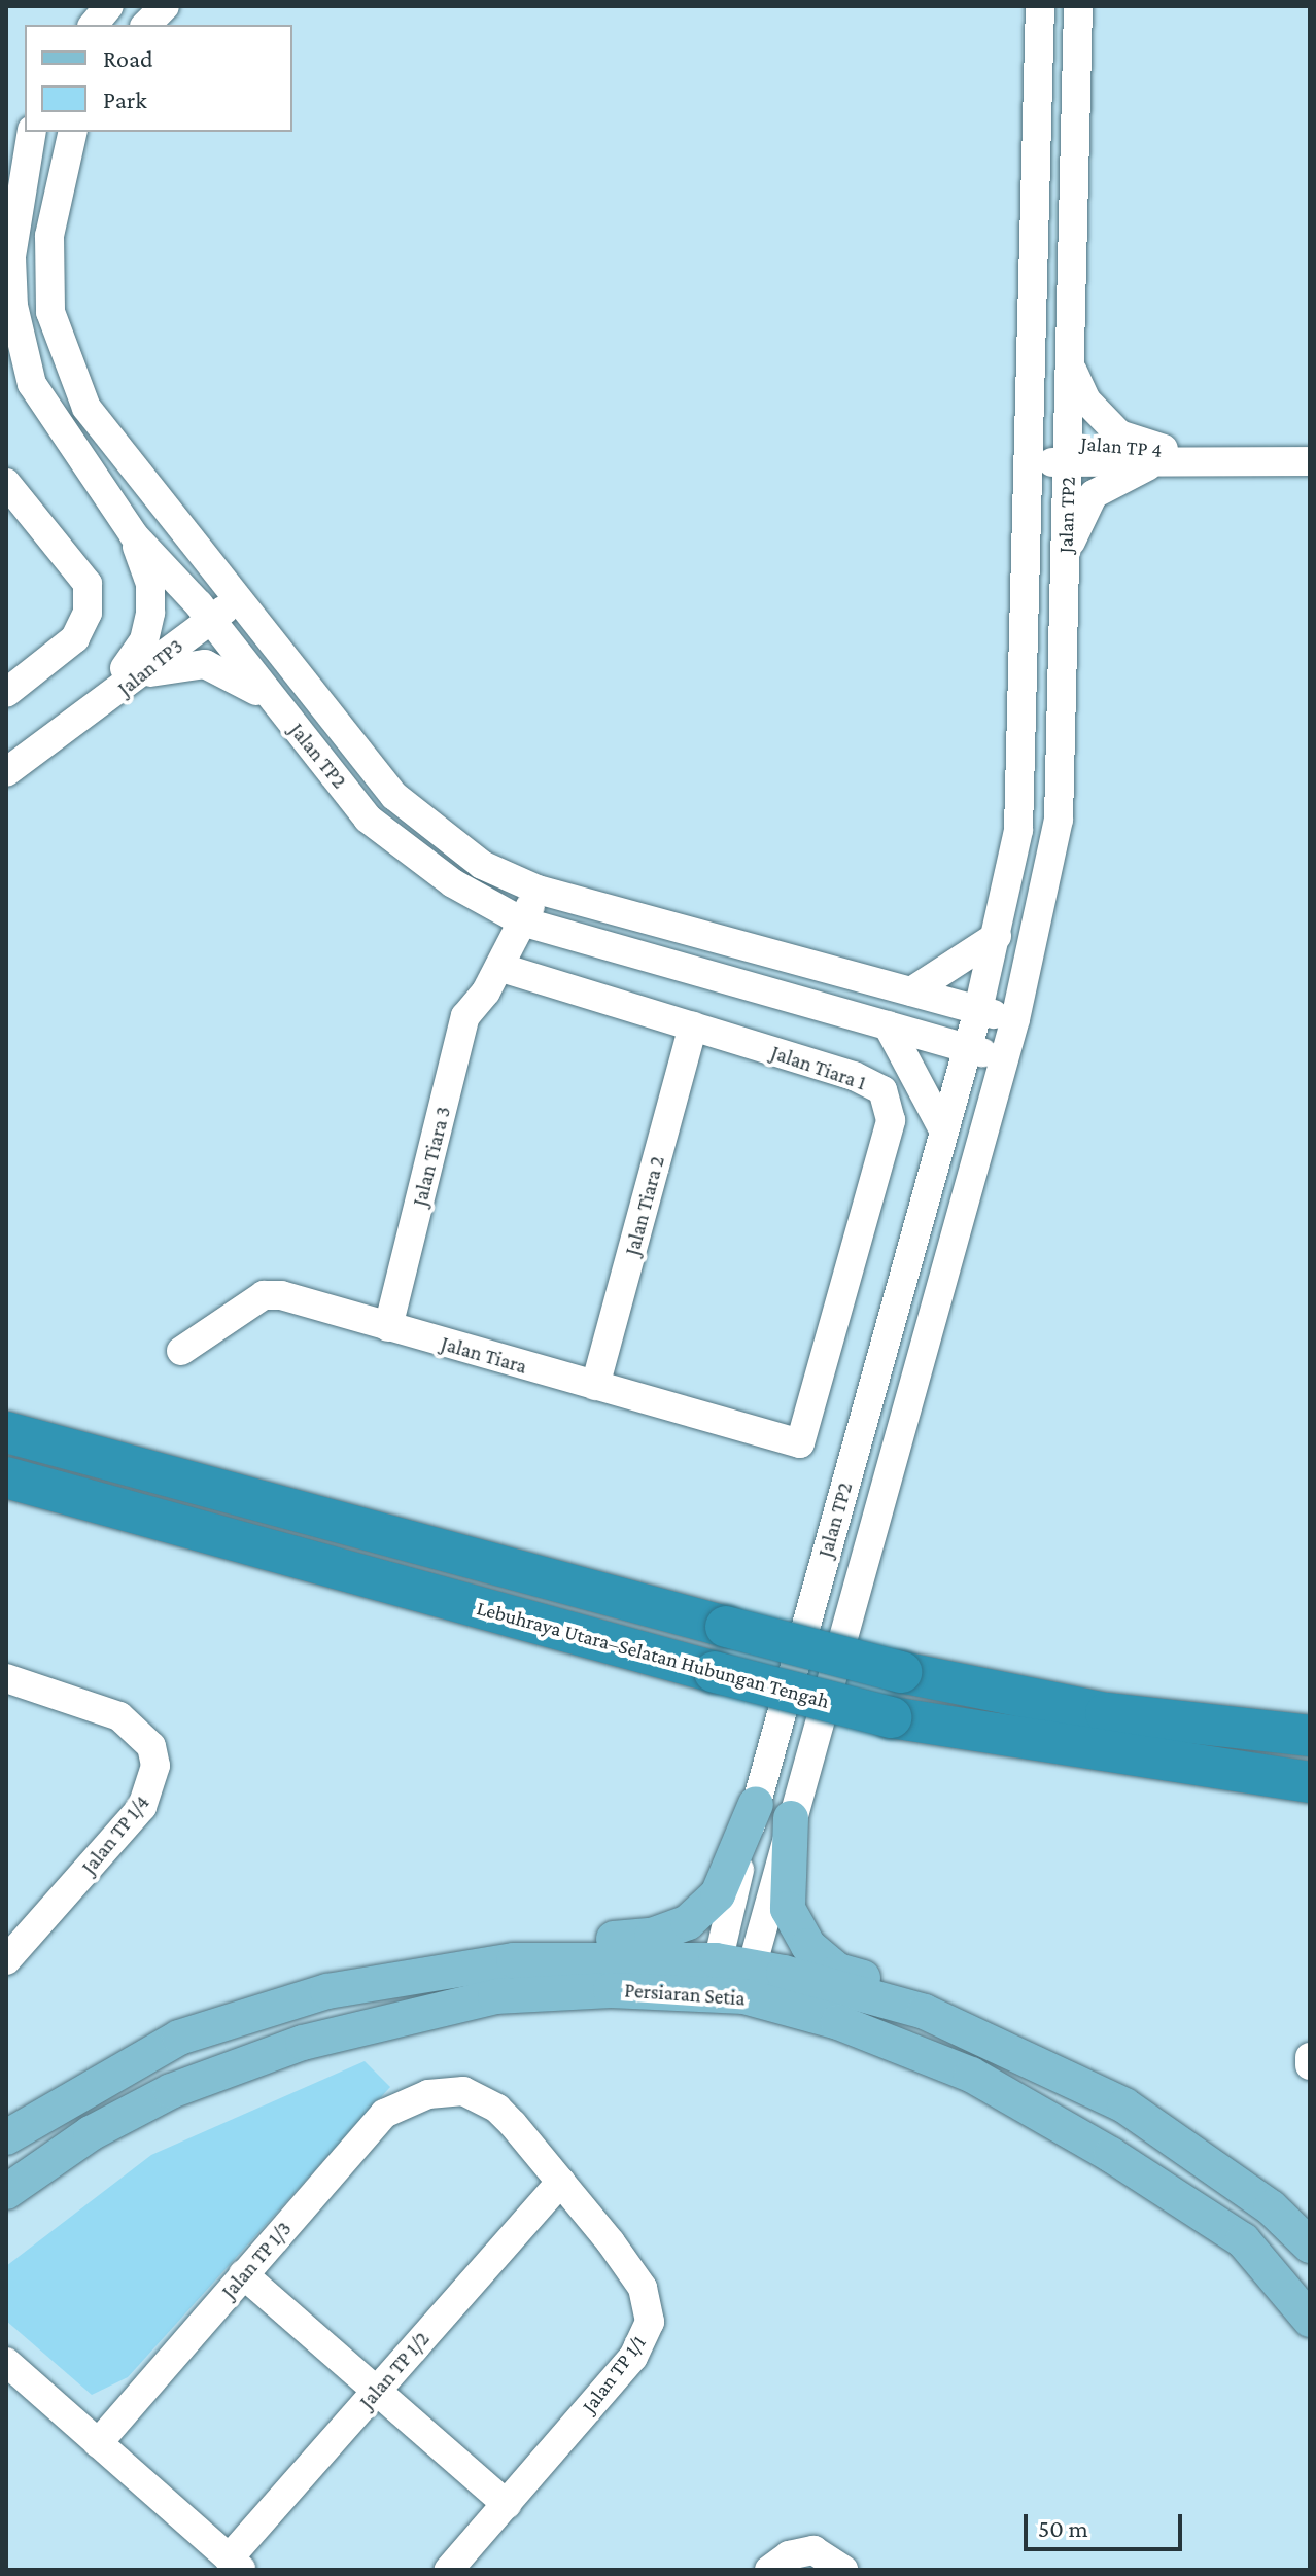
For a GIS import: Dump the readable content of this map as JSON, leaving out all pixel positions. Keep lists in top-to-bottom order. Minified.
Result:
{"streets":{"highway":["Lebuhraya Utara–Selatan Hubungan Tengah"],"main road":["Persiaran Setia"],"street":["Jalan TP 4","Jalan TP2","Jalan TP3","Jalan Tiara 1","Jalan Tiara 3","Jalan Tiara 2","Jalan Tiara","Jalan TP 1/4","Jalan TP 1/3","Jalan TP 1/2","Jalan TP 1/1"]},"crossings":[["Jalan TP 4","Jalan TP2"],["Jalan TP2","Jalan TP3"],["Jalan TP2","Jalan Tiara 3"],["Jalan TP2","Persiaran Setia"],["Jalan Tiara 1","Jalan Tiara 3"],["Jalan Tiara 1","Jalan Tiara 2"],["Jalan Tiara 1","Jalan Tiara"],["Jalan Tiara 3","Jalan Tiara"],["Jalan Tiara 2","Jalan Tiara"],["Jalan TP 1/3","Jalan TP 1/1"],["Jalan TP 1/2","Jalan TP 1/1"]],"legend":["Road","Park"],"scale_bar":"50 m"}
